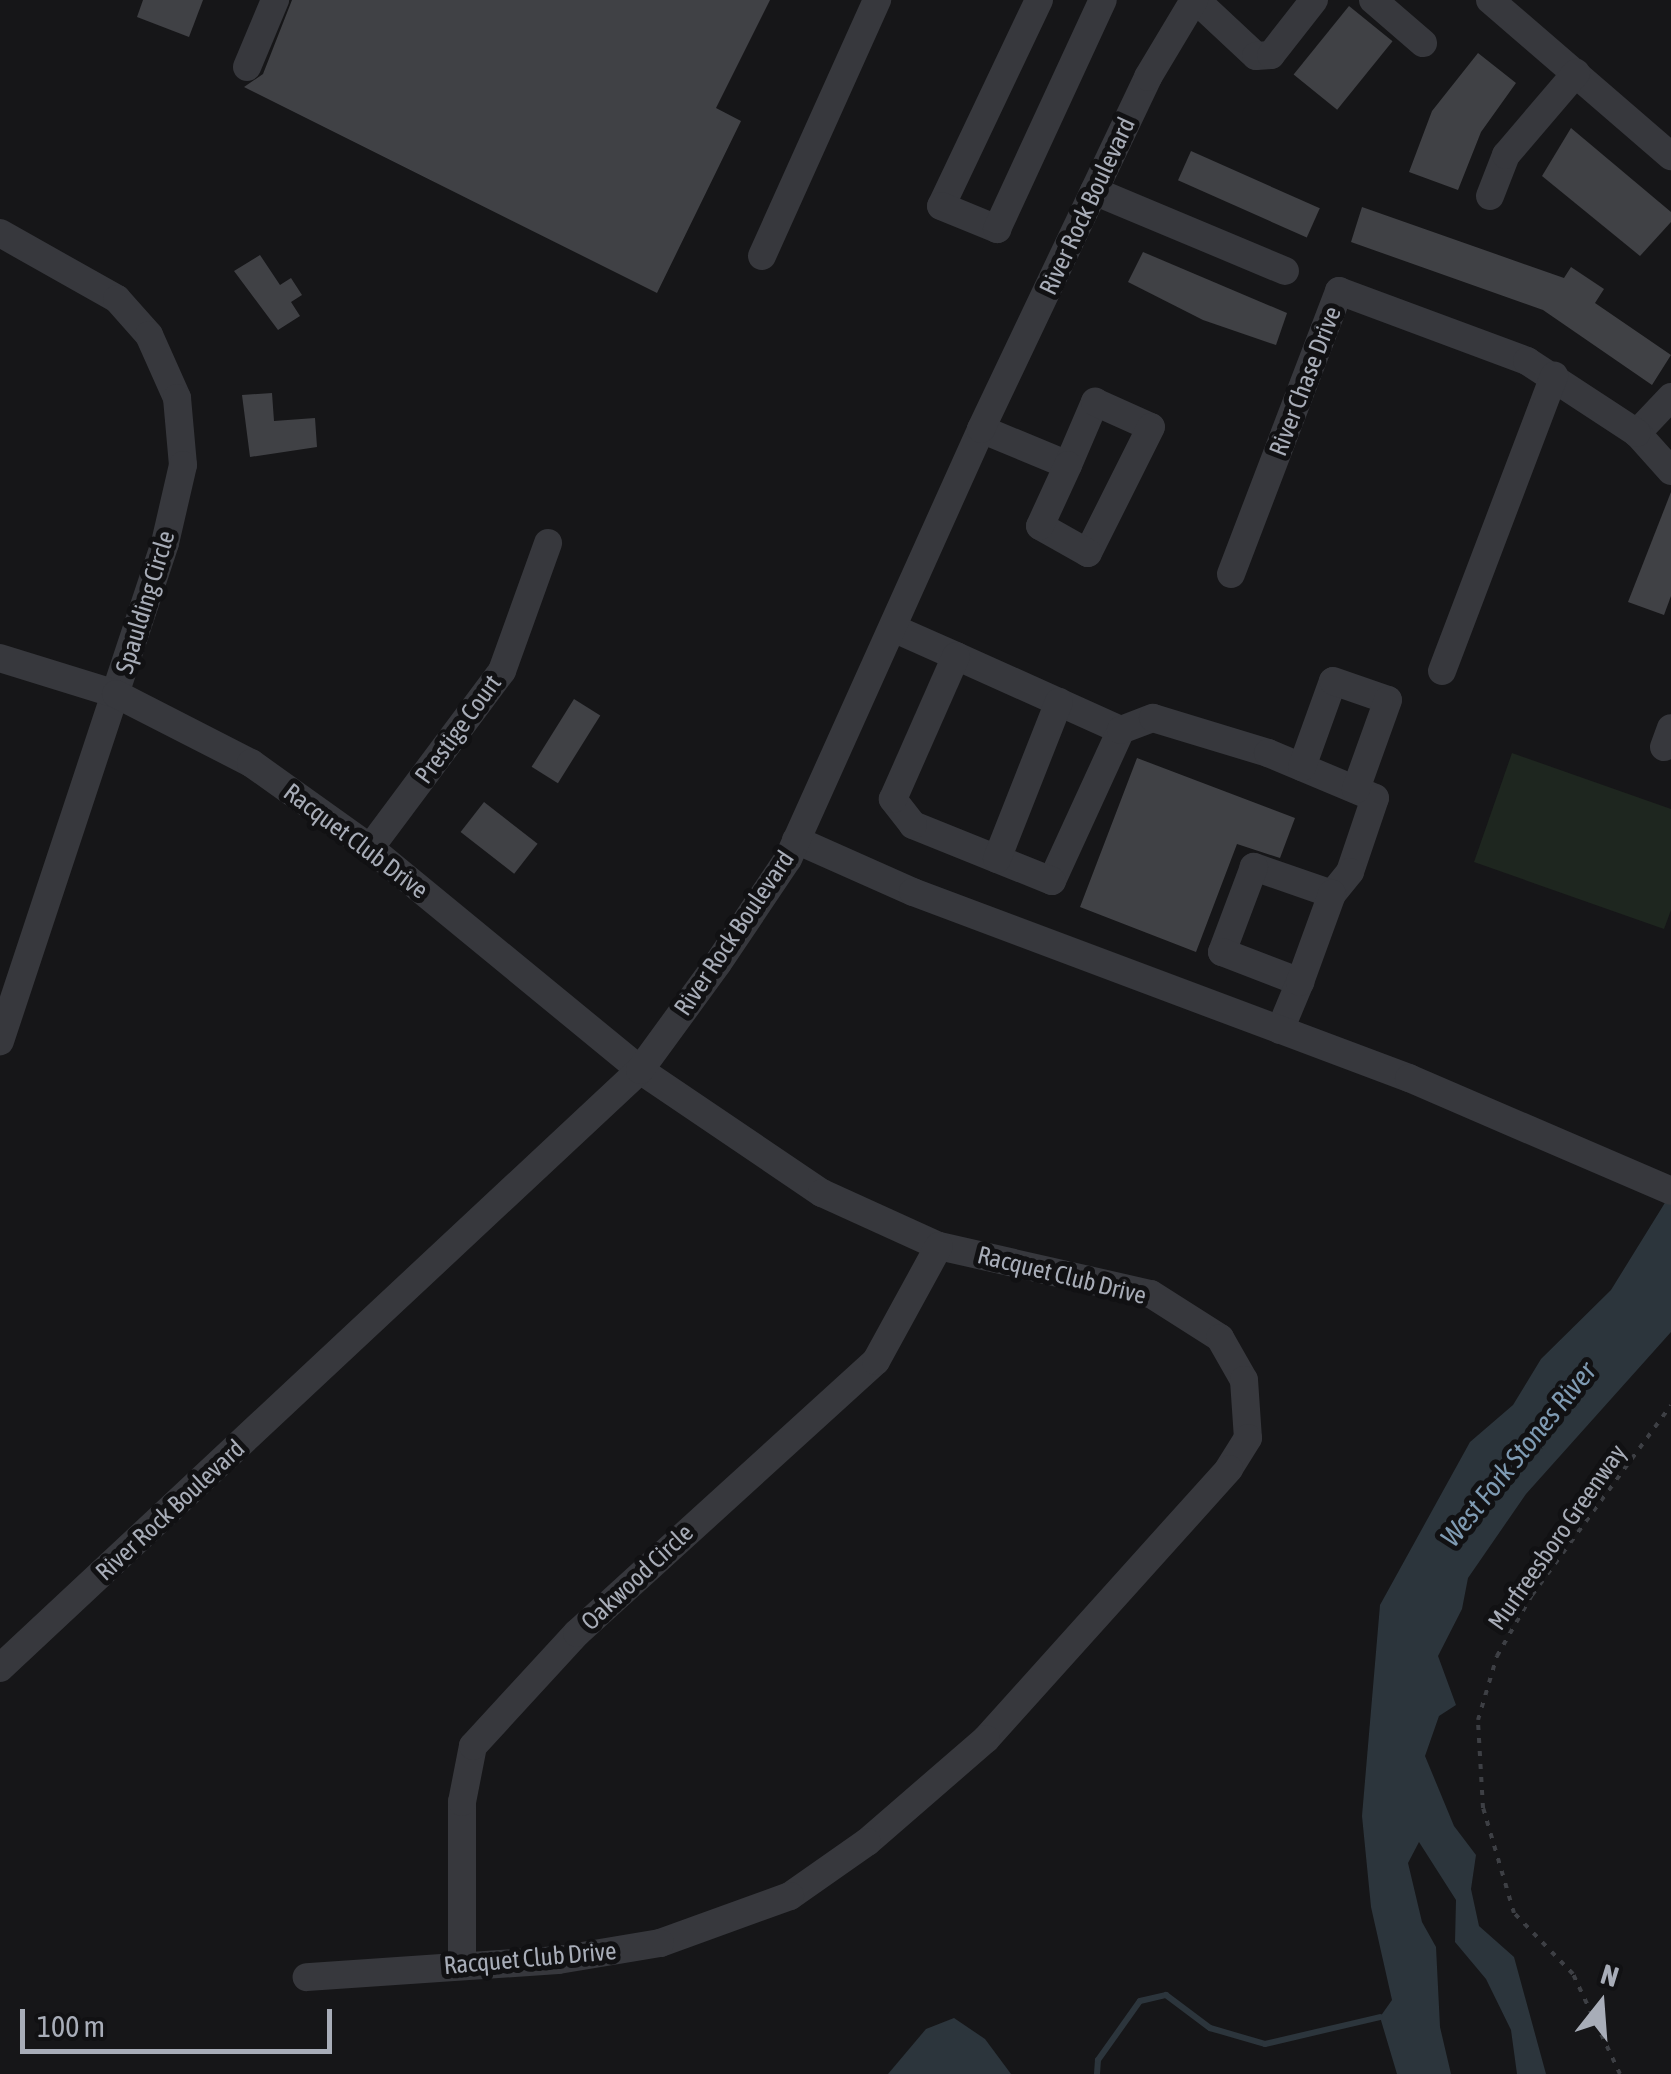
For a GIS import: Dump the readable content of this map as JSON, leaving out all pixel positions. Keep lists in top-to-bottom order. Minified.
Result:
{"streets":{"street":["River Rock Boulevard","River Chase Drive","Spaulding Circle","Prestige Court","Racquet Club Drive","Oakwood Circle"],"path":["Murfreesboro Greenway"]},"crossings":[["River Rock Boulevard","Racquet Club Drive"],["Spaulding Circle","Racquet Club Drive"],["Prestige Court","Racquet Club Drive"],["Racquet Club Drive","Oakwood Circle"]],"water":["West Fork Stones River"],"scale_bar":"100 m","north":"top"}
